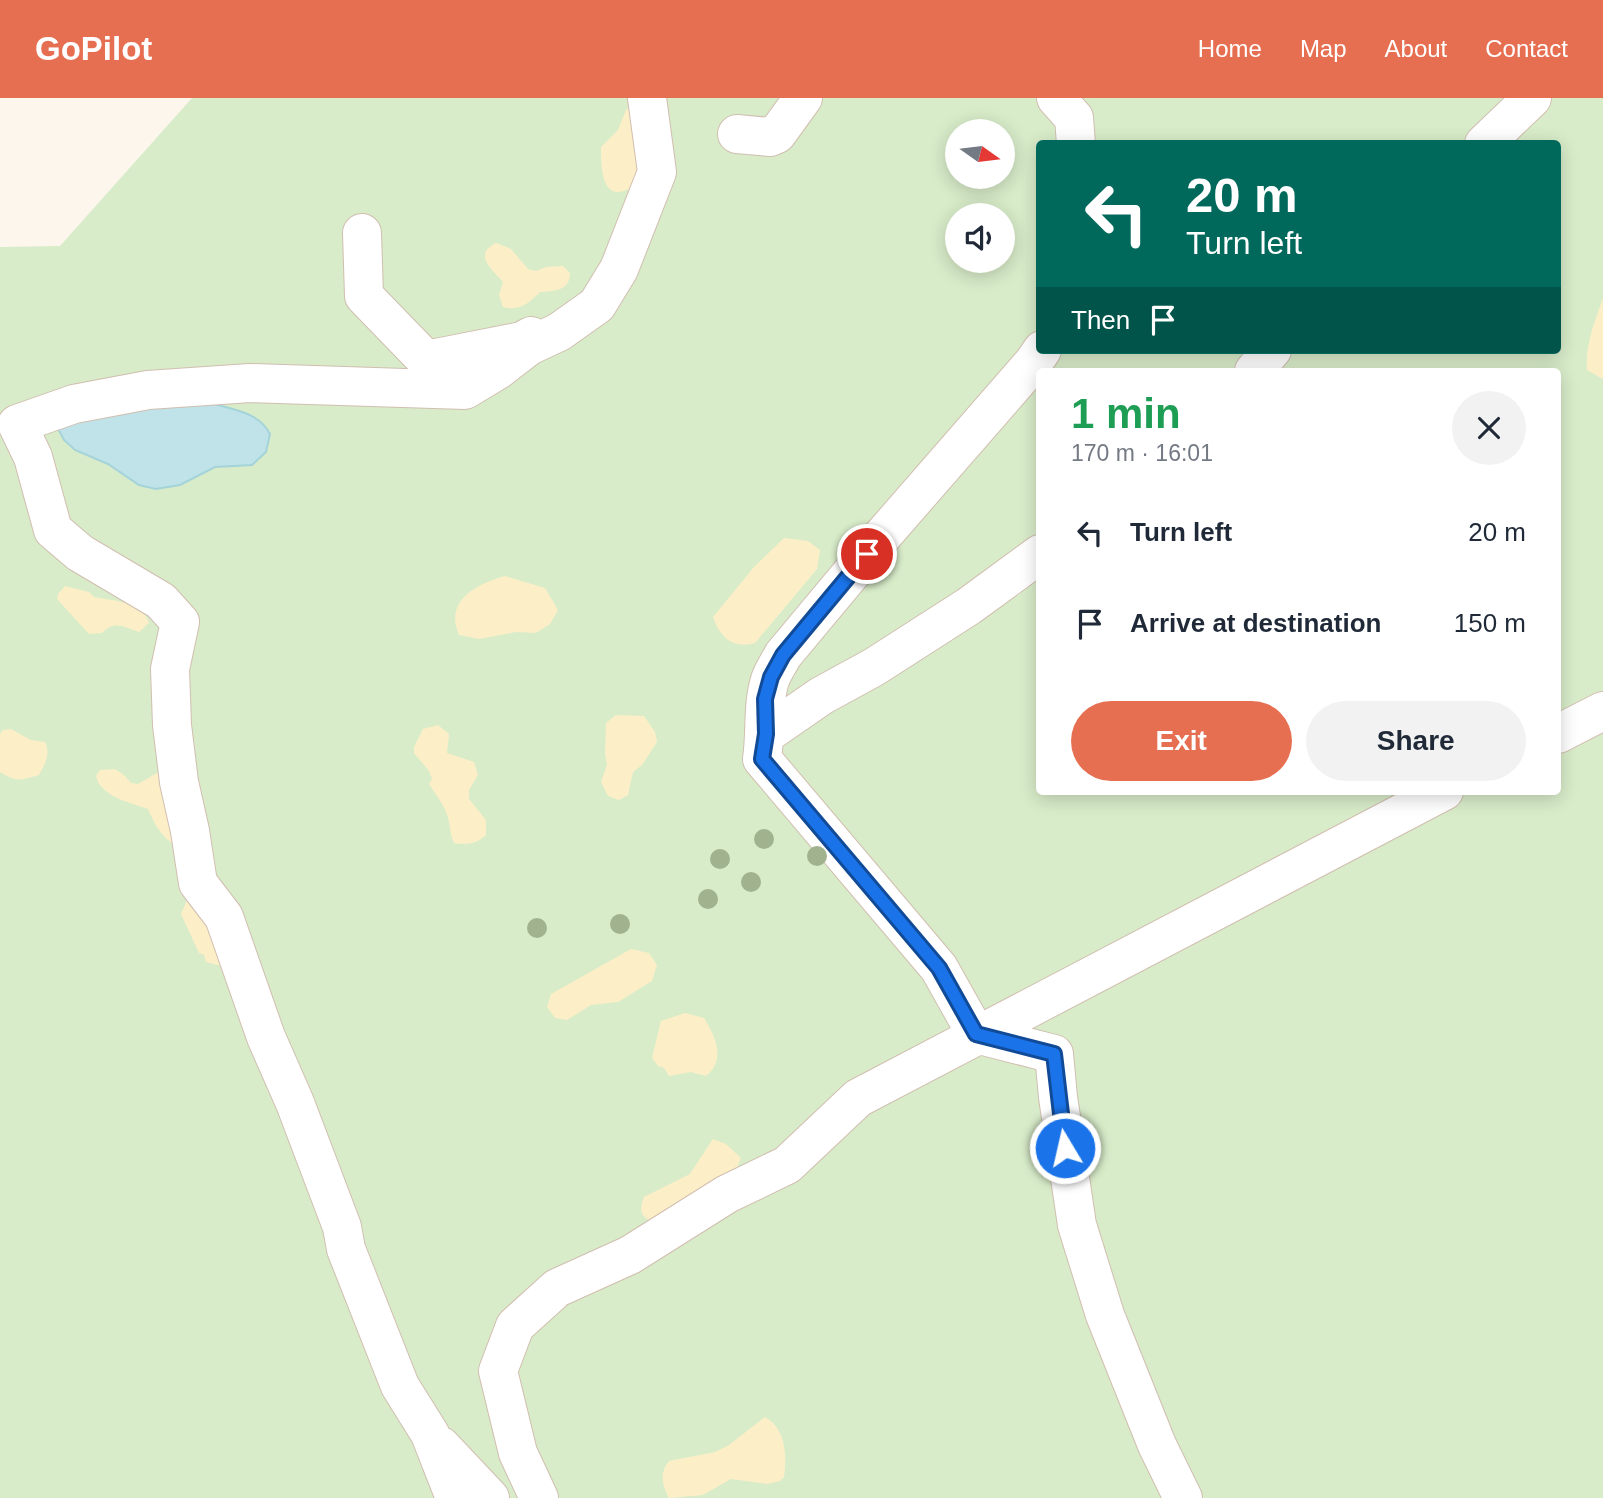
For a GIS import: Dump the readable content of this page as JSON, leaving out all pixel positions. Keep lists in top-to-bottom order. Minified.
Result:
{"north":"right","page":{"header":"GoPilot","nav":["Home","Map","About","Contact"],"turn":["20 m","Turn left"],"then":"Then","heading":["1 min","170 m · 16:01"],"list":[{"name":"Turn left","value":"20 m"},{"name":"Arrive at destination","value":"150 m"}],"buttons":["Exit","Share"]}}
